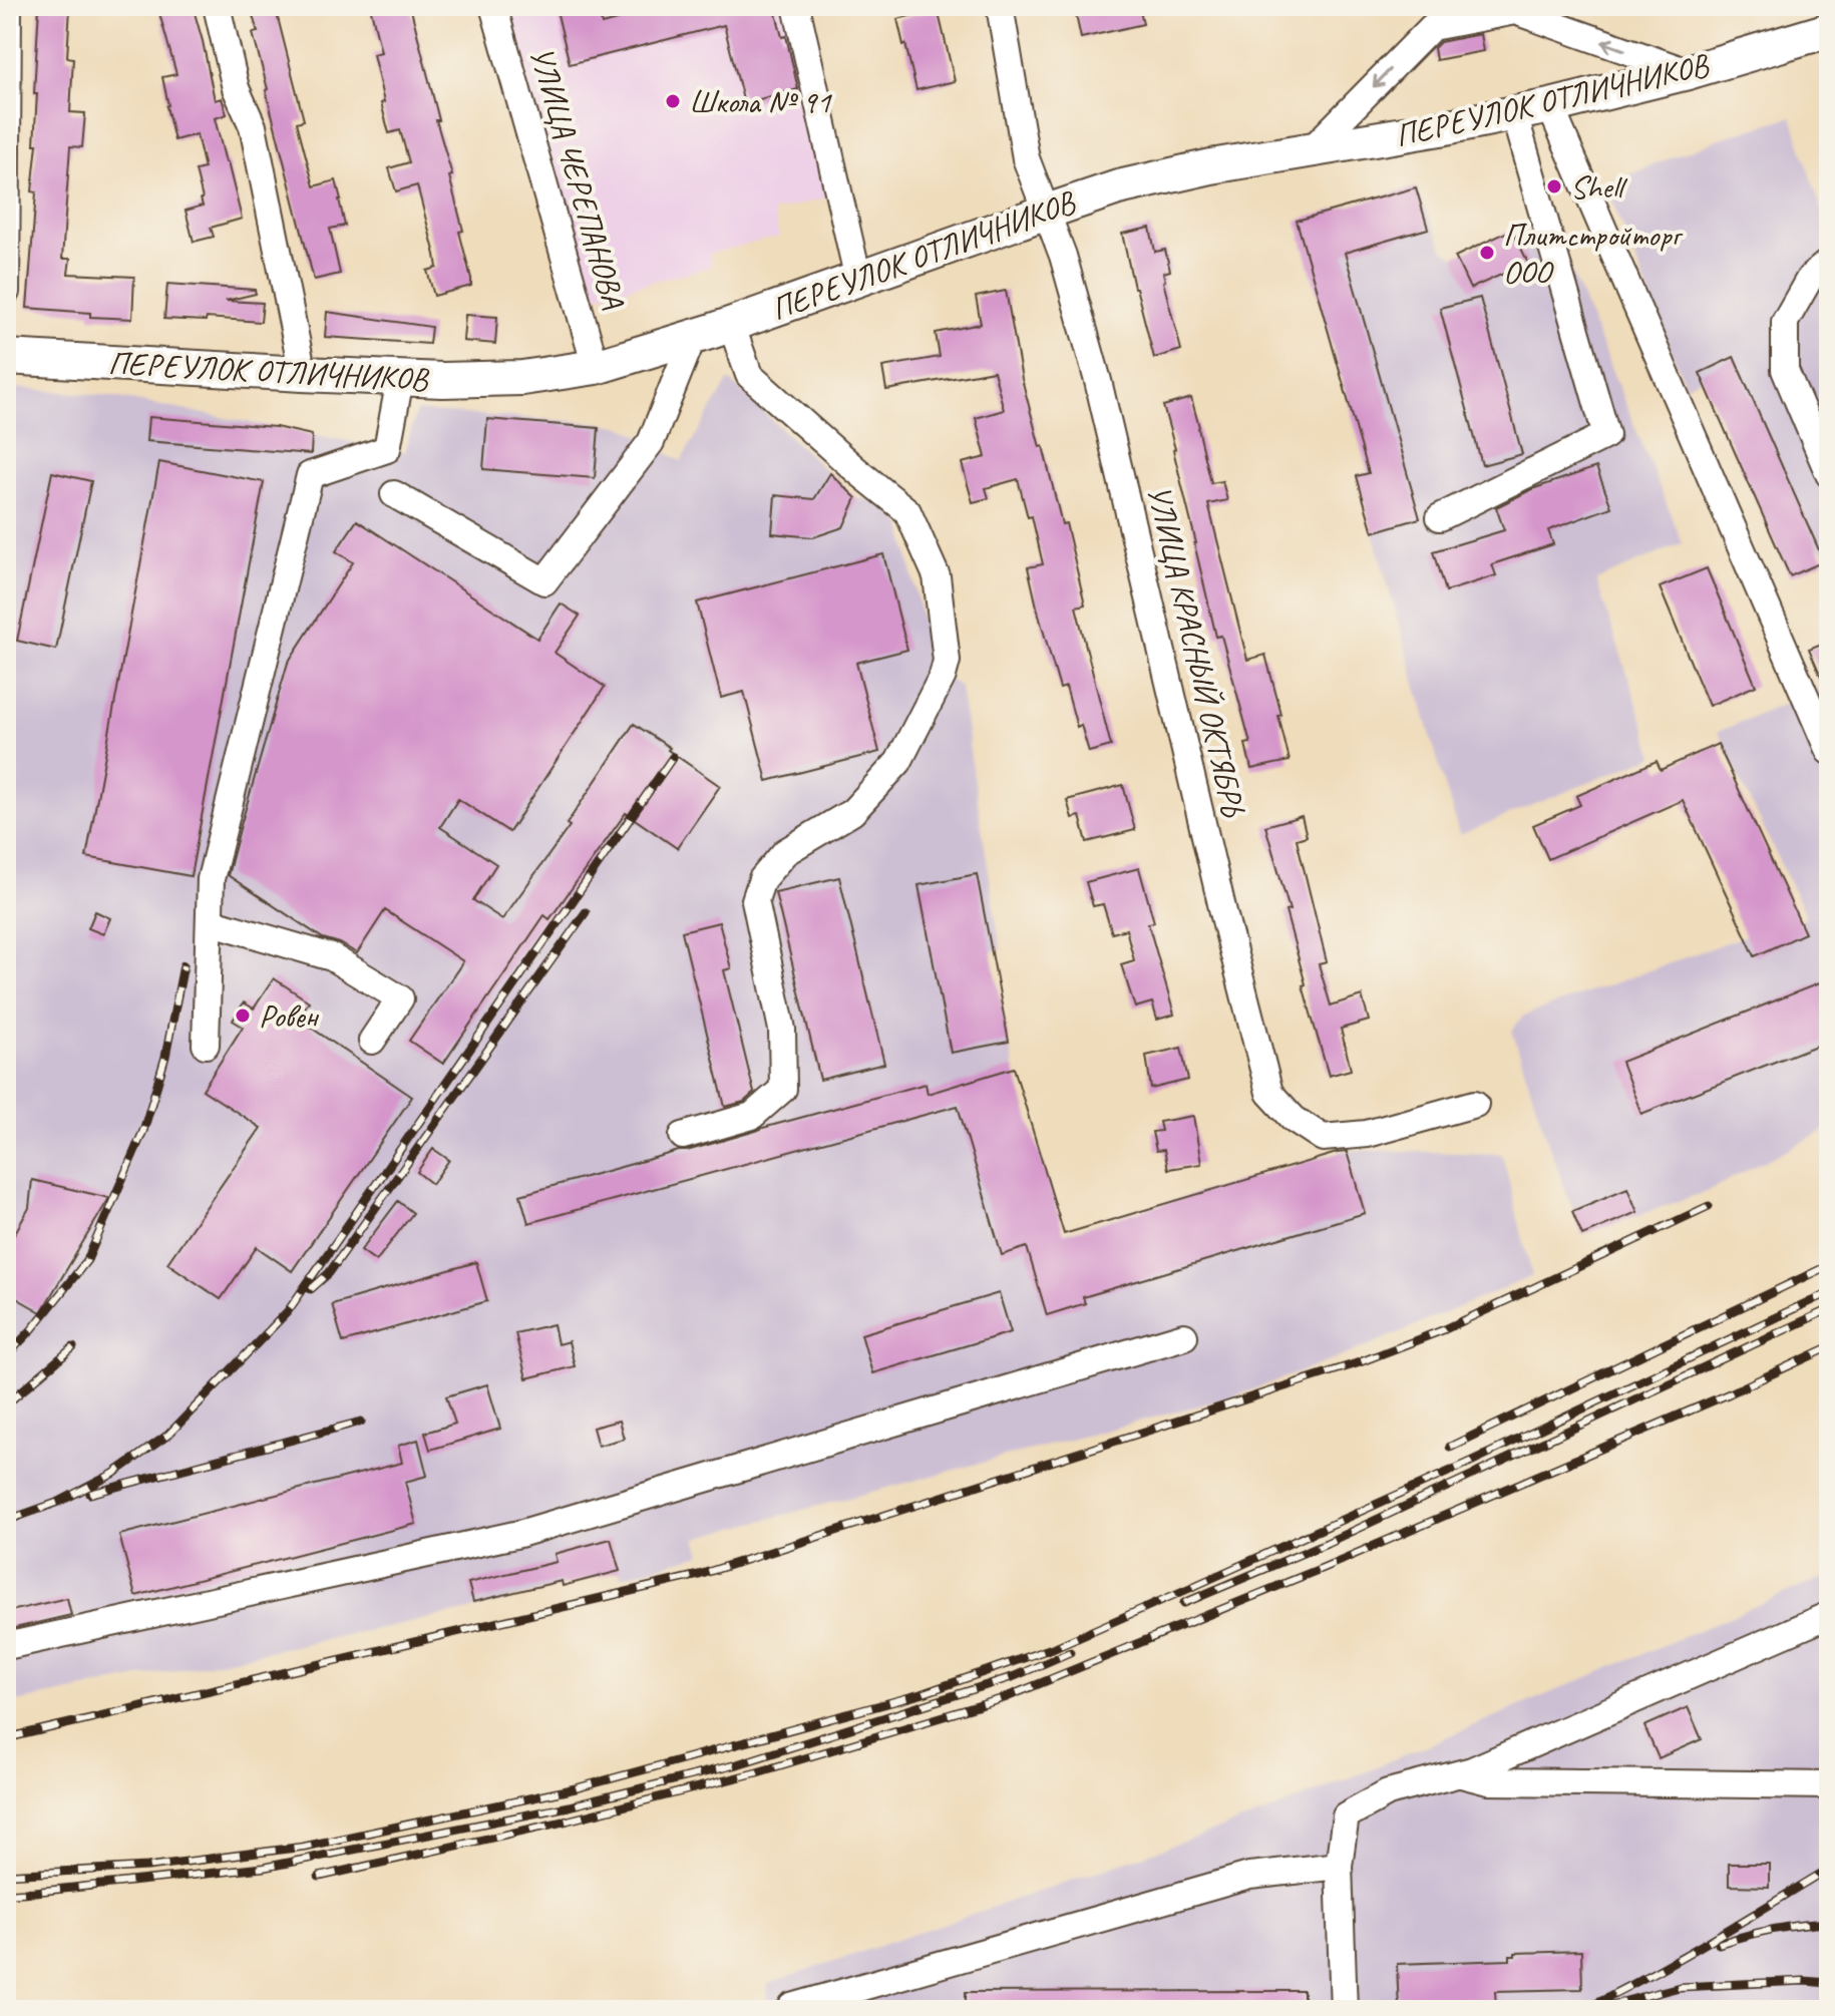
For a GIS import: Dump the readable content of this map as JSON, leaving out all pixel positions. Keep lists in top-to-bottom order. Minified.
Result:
{"streets":{"main road":["ПЕРЕУЛОК ОТЛИЧНИКОВ"],"street":["УЛИЦА ЧЕРЕПАНОВА","УЛИЦА КРАСНЫЙ ОКТЯБРЬ"]},"crossings":[["ПЕРЕУЛОК ОТЛИЧНИКОВ","УЛИЦА ЧЕРЕПАНОВА"],["ПЕРЕУЛОК ОТЛИЧНИКОВ","УЛИЦА КРАСНЫЙ ОКТЯБРЬ"]],"places":["Школа № 91","Shell","Плитстройторг ООО","Ровен"]}
